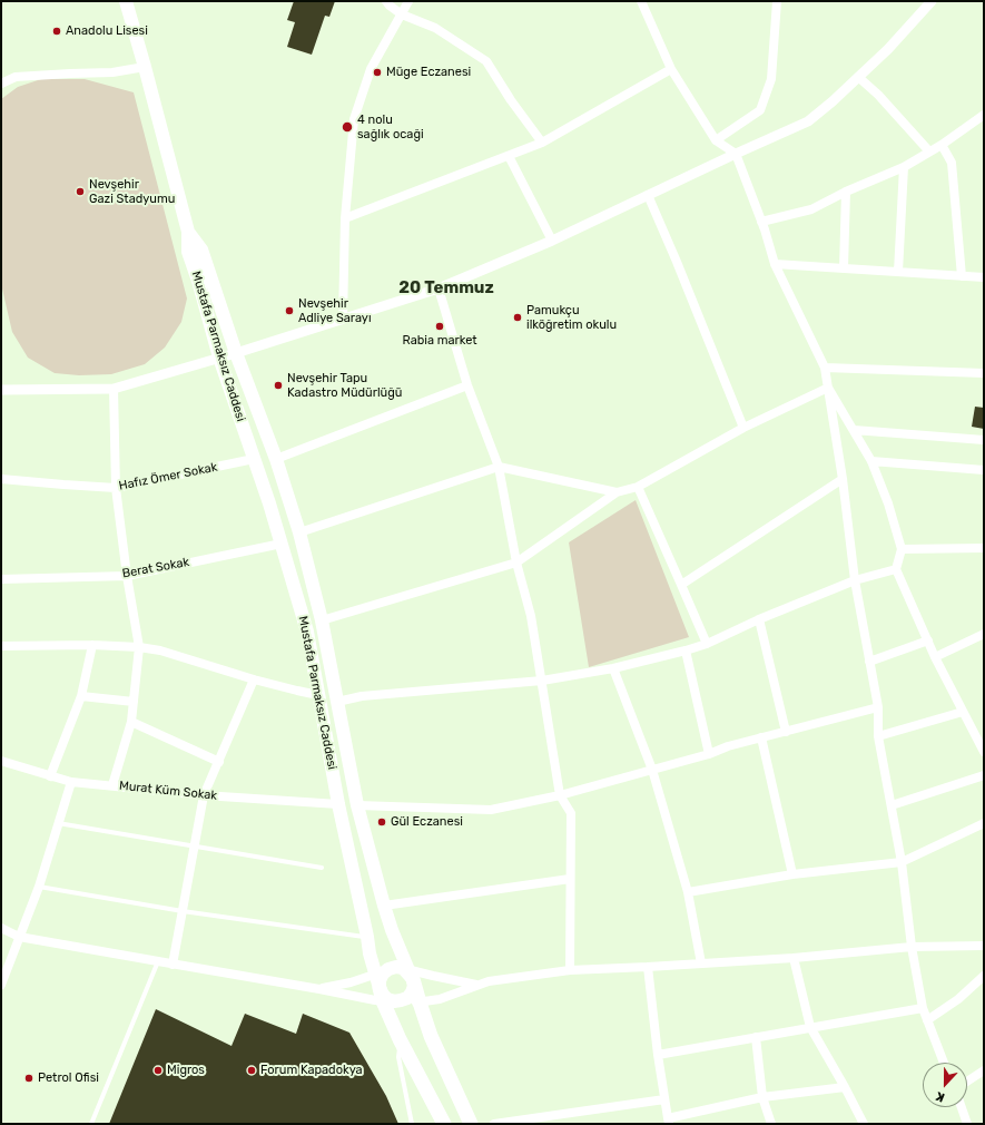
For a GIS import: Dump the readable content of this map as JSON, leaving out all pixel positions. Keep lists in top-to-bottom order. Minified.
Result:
{"streets":{"highway":["Mustafa Parmaksız Caddesi"],"street":["Hafız Ömer Sokak","Berat Sokak","Murat Küm Sokak"]},"crossings":[["Mustafa Parmaksız Caddesi","Hafız Ömer Sokak"],["Mustafa Parmaksız Caddesi","Berat Sokak"],["Mustafa Parmaksız Caddesi","Murat Küm Sokak"]],"districts":["20 Temmuz"],"places":["Anadolu Lisesi","Müge Eczanesi","4 nolu sağlık ocaği","Nevşehir Gazi Stadyumu","Nevşehir Adliye Sarayı","Pamukçu ilköğretim okulu","Rabia market","Nevşehir Tapu Kadastro Müdürlüğü","Gül Eczanesi","Migros","Forum Kapadokya","Petrol Ofisi"],"north":"bottom"}
